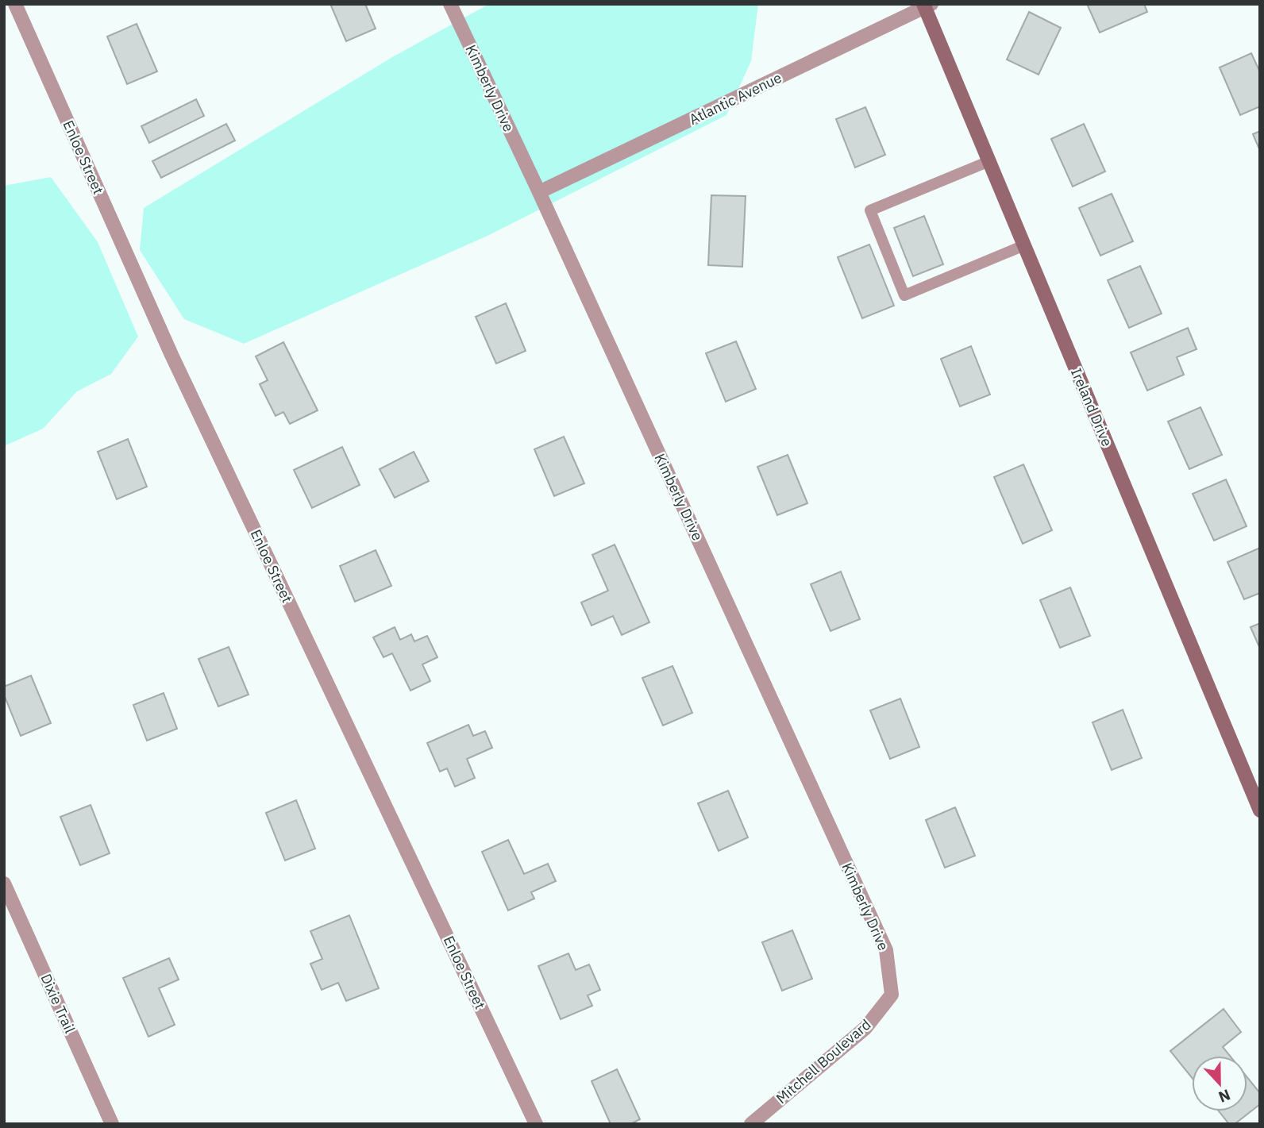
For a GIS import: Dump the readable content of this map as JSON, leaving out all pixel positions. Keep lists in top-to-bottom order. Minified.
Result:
{"streets":{"main road":["Ireland Drive"],"street":["Kimberly Drive","Atlantic Avenue","Enloe Street","Dixie Trail","Mitchell Boulevard"]},"crossings":[["Kimberly Drive","Atlantic Avenue"],["Kimberly Drive","Mitchell Boulevard"],["Atlantic Avenue","Ireland Drive"]],"north":"bottom"}
